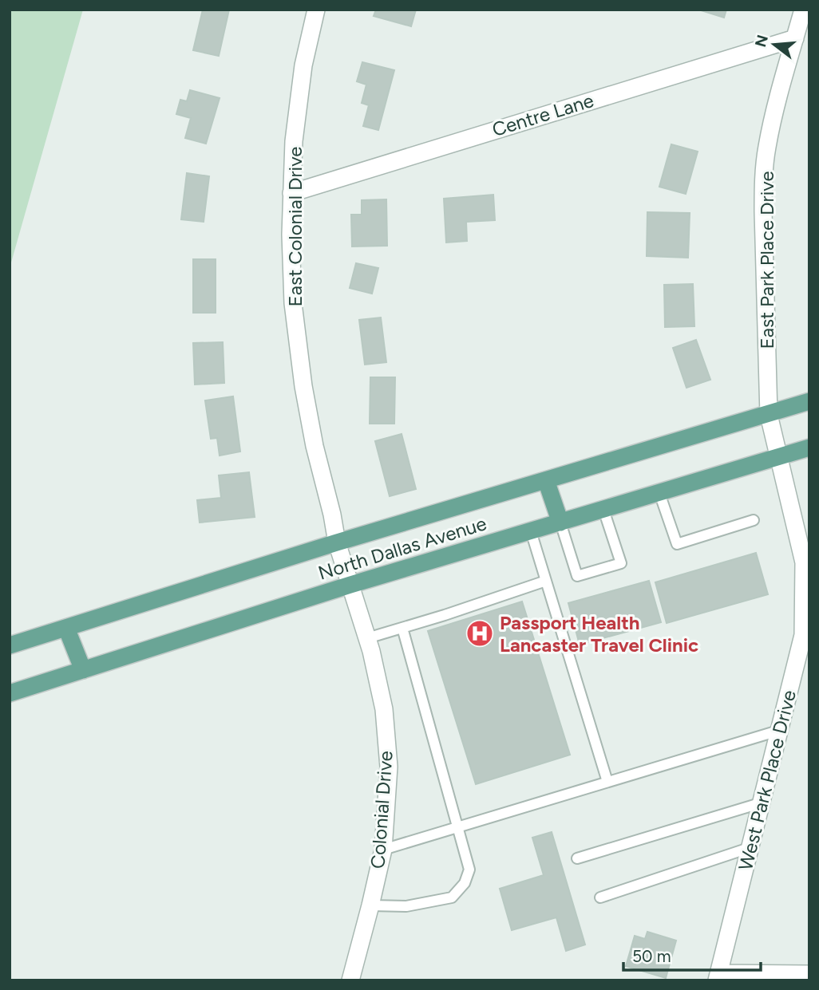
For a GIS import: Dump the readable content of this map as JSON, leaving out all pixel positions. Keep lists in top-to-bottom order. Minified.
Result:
{"streets":{"main road":["North Dallas Avenue"],"street":["Centre Lane","East Colonial Drive","East Park Place Drive","West Park Place Drive","Colonial Drive"]},"crossings":[["Centre Lane","East Colonial Drive"],["Centre Lane","East Park Place Drive"],["East Colonial Drive","North Dallas Avenue"],["East Colonial Drive","Colonial Drive"],["East Park Place Drive","North Dallas Avenue"],["East Park Place Drive","West Park Place Drive"],["North Dallas Avenue","West Park Place Drive"],["North Dallas Avenue","Colonial Drive"]],"places":{"hospital":["Passport Health Lancaster Travel Clinic"]},"scale_bar":"50 m","north":"left"}
